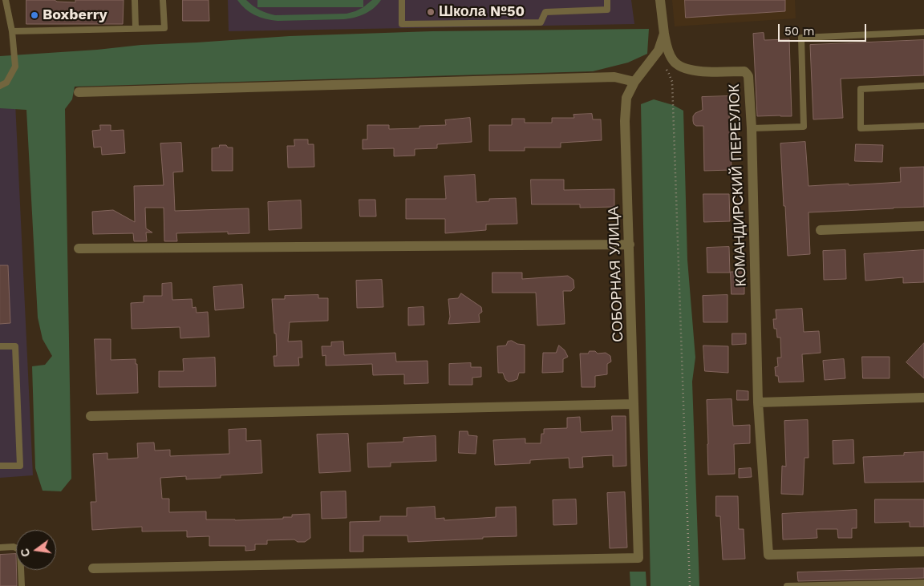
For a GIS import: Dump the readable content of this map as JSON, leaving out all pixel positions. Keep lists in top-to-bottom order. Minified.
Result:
{"streets":{"street":["КОМАНДИРСКИЙ ПЕРЕУЛОК","СОБОРНАЯ УЛИЦА"]},"crossings":[["КОМАНДИРСКИЙ ПЕРЕУЛОК","СОБОРНАЯ УЛИЦА"]],"places":["Школа №50","Boxberry"],"scale_bar":"50 m","north":"left"}
